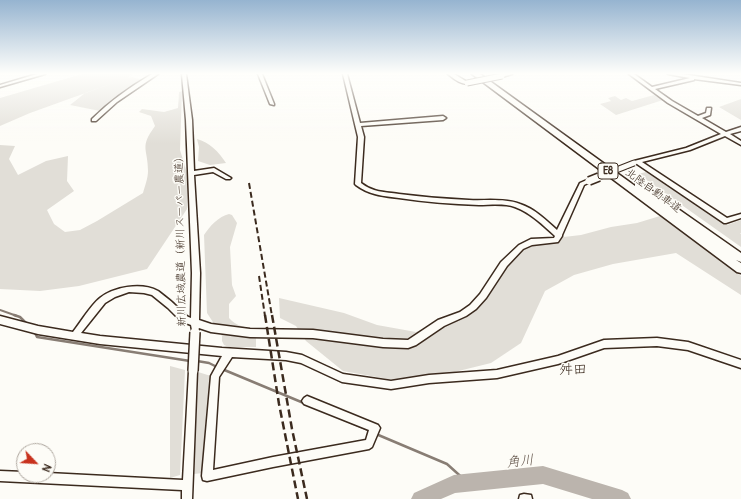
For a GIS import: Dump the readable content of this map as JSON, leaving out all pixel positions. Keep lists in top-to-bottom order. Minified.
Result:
{"streets":{"highway":["E8","北陸自動車道"],"street":["新川広域農道（新川スーパー農道）"]},"districts":["舛田"],"water":["角川"],"north":"bottom right"}
